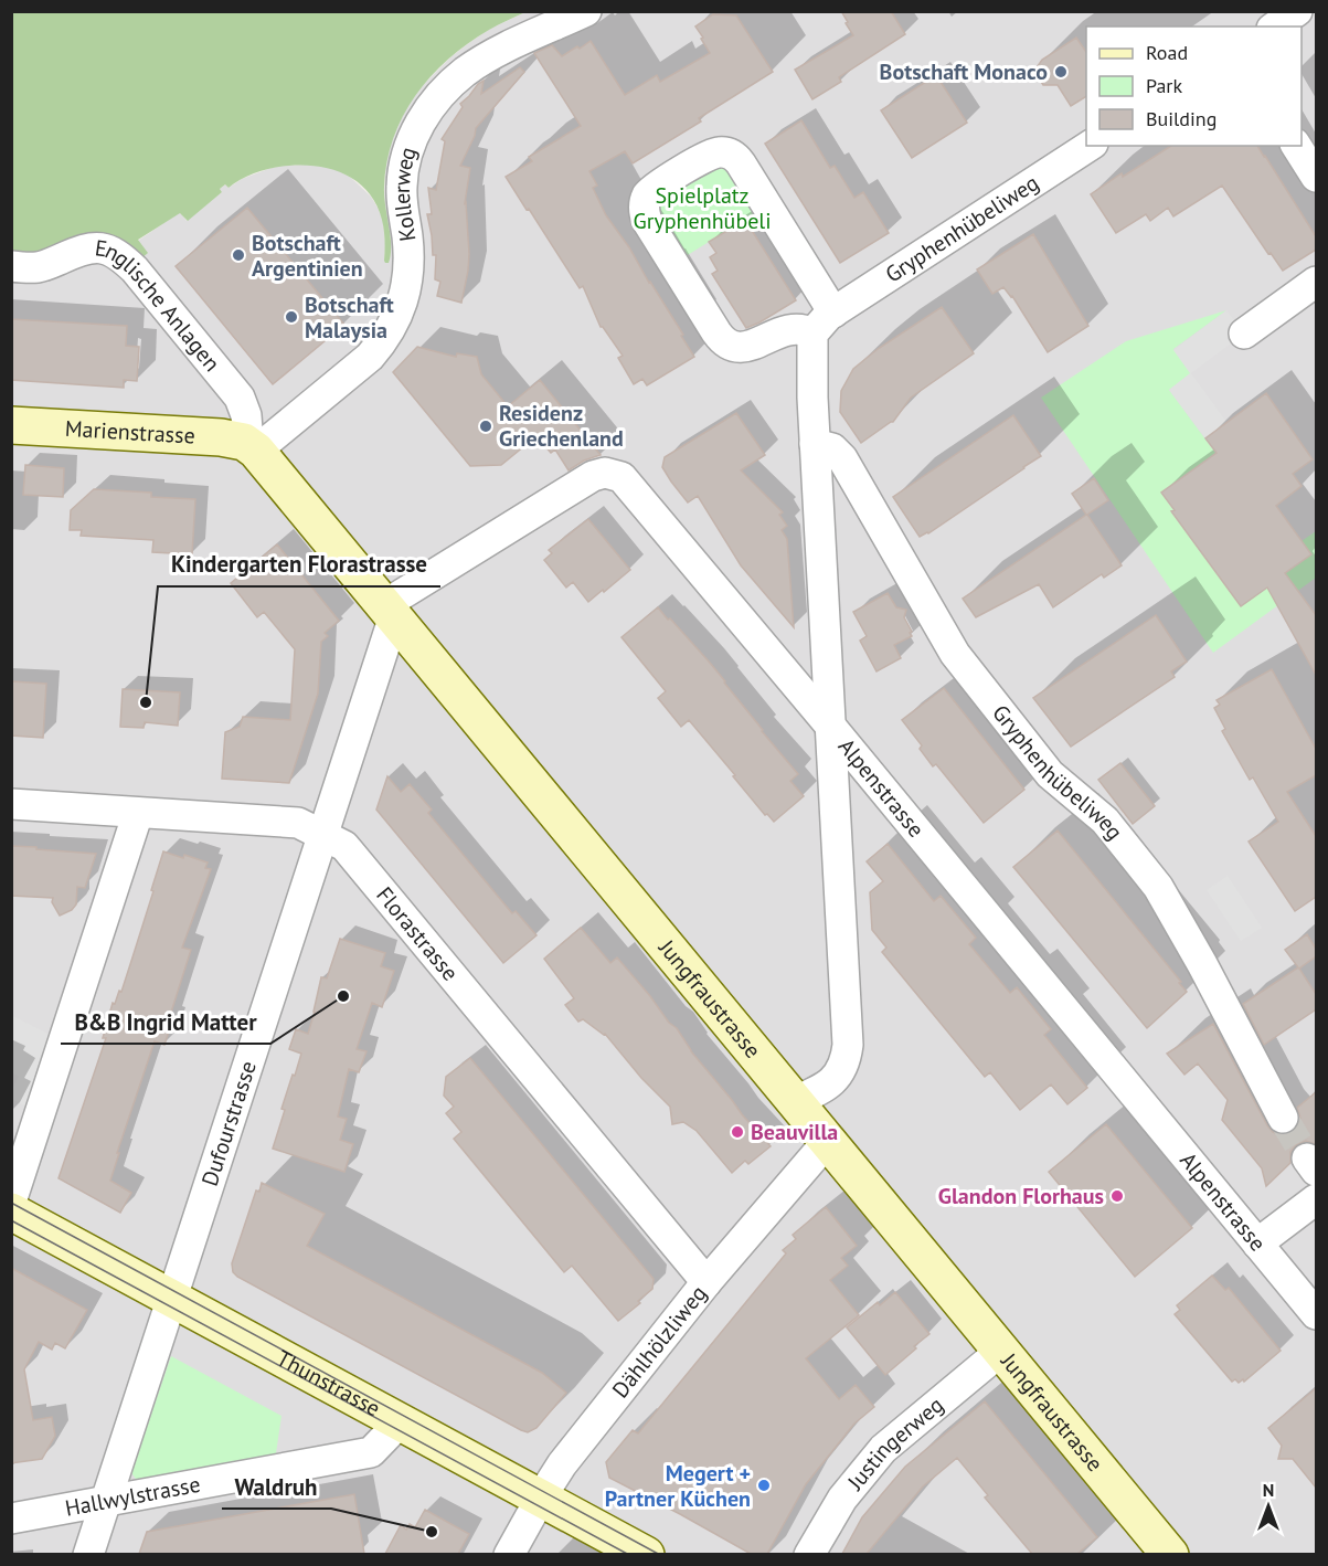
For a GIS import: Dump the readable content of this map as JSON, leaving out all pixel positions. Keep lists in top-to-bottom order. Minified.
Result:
{"streets":{"street":["Kollerweg","Gryphenhübeliweg","Englische Anlagen","Marienstrasse","Alpenstrasse","Florastrasse","Jungfraustrasse","Dufourstrasse","Dählhölzliweg","Thunstrasse","Justingerweg","Hallwylstrasse"]},"crossings":[["Kollerweg","Englische Anlagen"],["Kollerweg","Marienstrasse"],["Kollerweg","Jungfraustrasse"],["Englische Anlagen","Marienstrasse"],["Englische Anlagen","Jungfraustrasse"],["Marienstrasse","Jungfraustrasse"],["Alpenstrasse","Jungfraustrasse"],["Alpenstrasse","Dufourstrasse"],["Florastrasse","Dufourstrasse"],["Florastrasse","Dählhölzliweg"],["Jungfraustrasse","Dufourstrasse"],["Jungfraustrasse","Dählhölzliweg"],["Jungfraustrasse","Justingerweg"],["Dufourstrasse","Thunstrasse"],["Dufourstrasse","Hallwylstrasse"],["Dählhölzliweg","Thunstrasse"],["Thunstrasse","Hallwylstrasse"]],"parks":["Spielplatz Gryphenhübeli"],"places":["Botschaft Monaco","Botschaft Argentinien","Botschaft Malaysia","Residenz Griechenland","Kindergarten Florastrasse","B&B Ingrid Matter","Beauvilla","Glandon Florhaus","Megert + Partner Küchen","Waldruh"],"legend":["Road","Park","Building"],"north":"top"}
